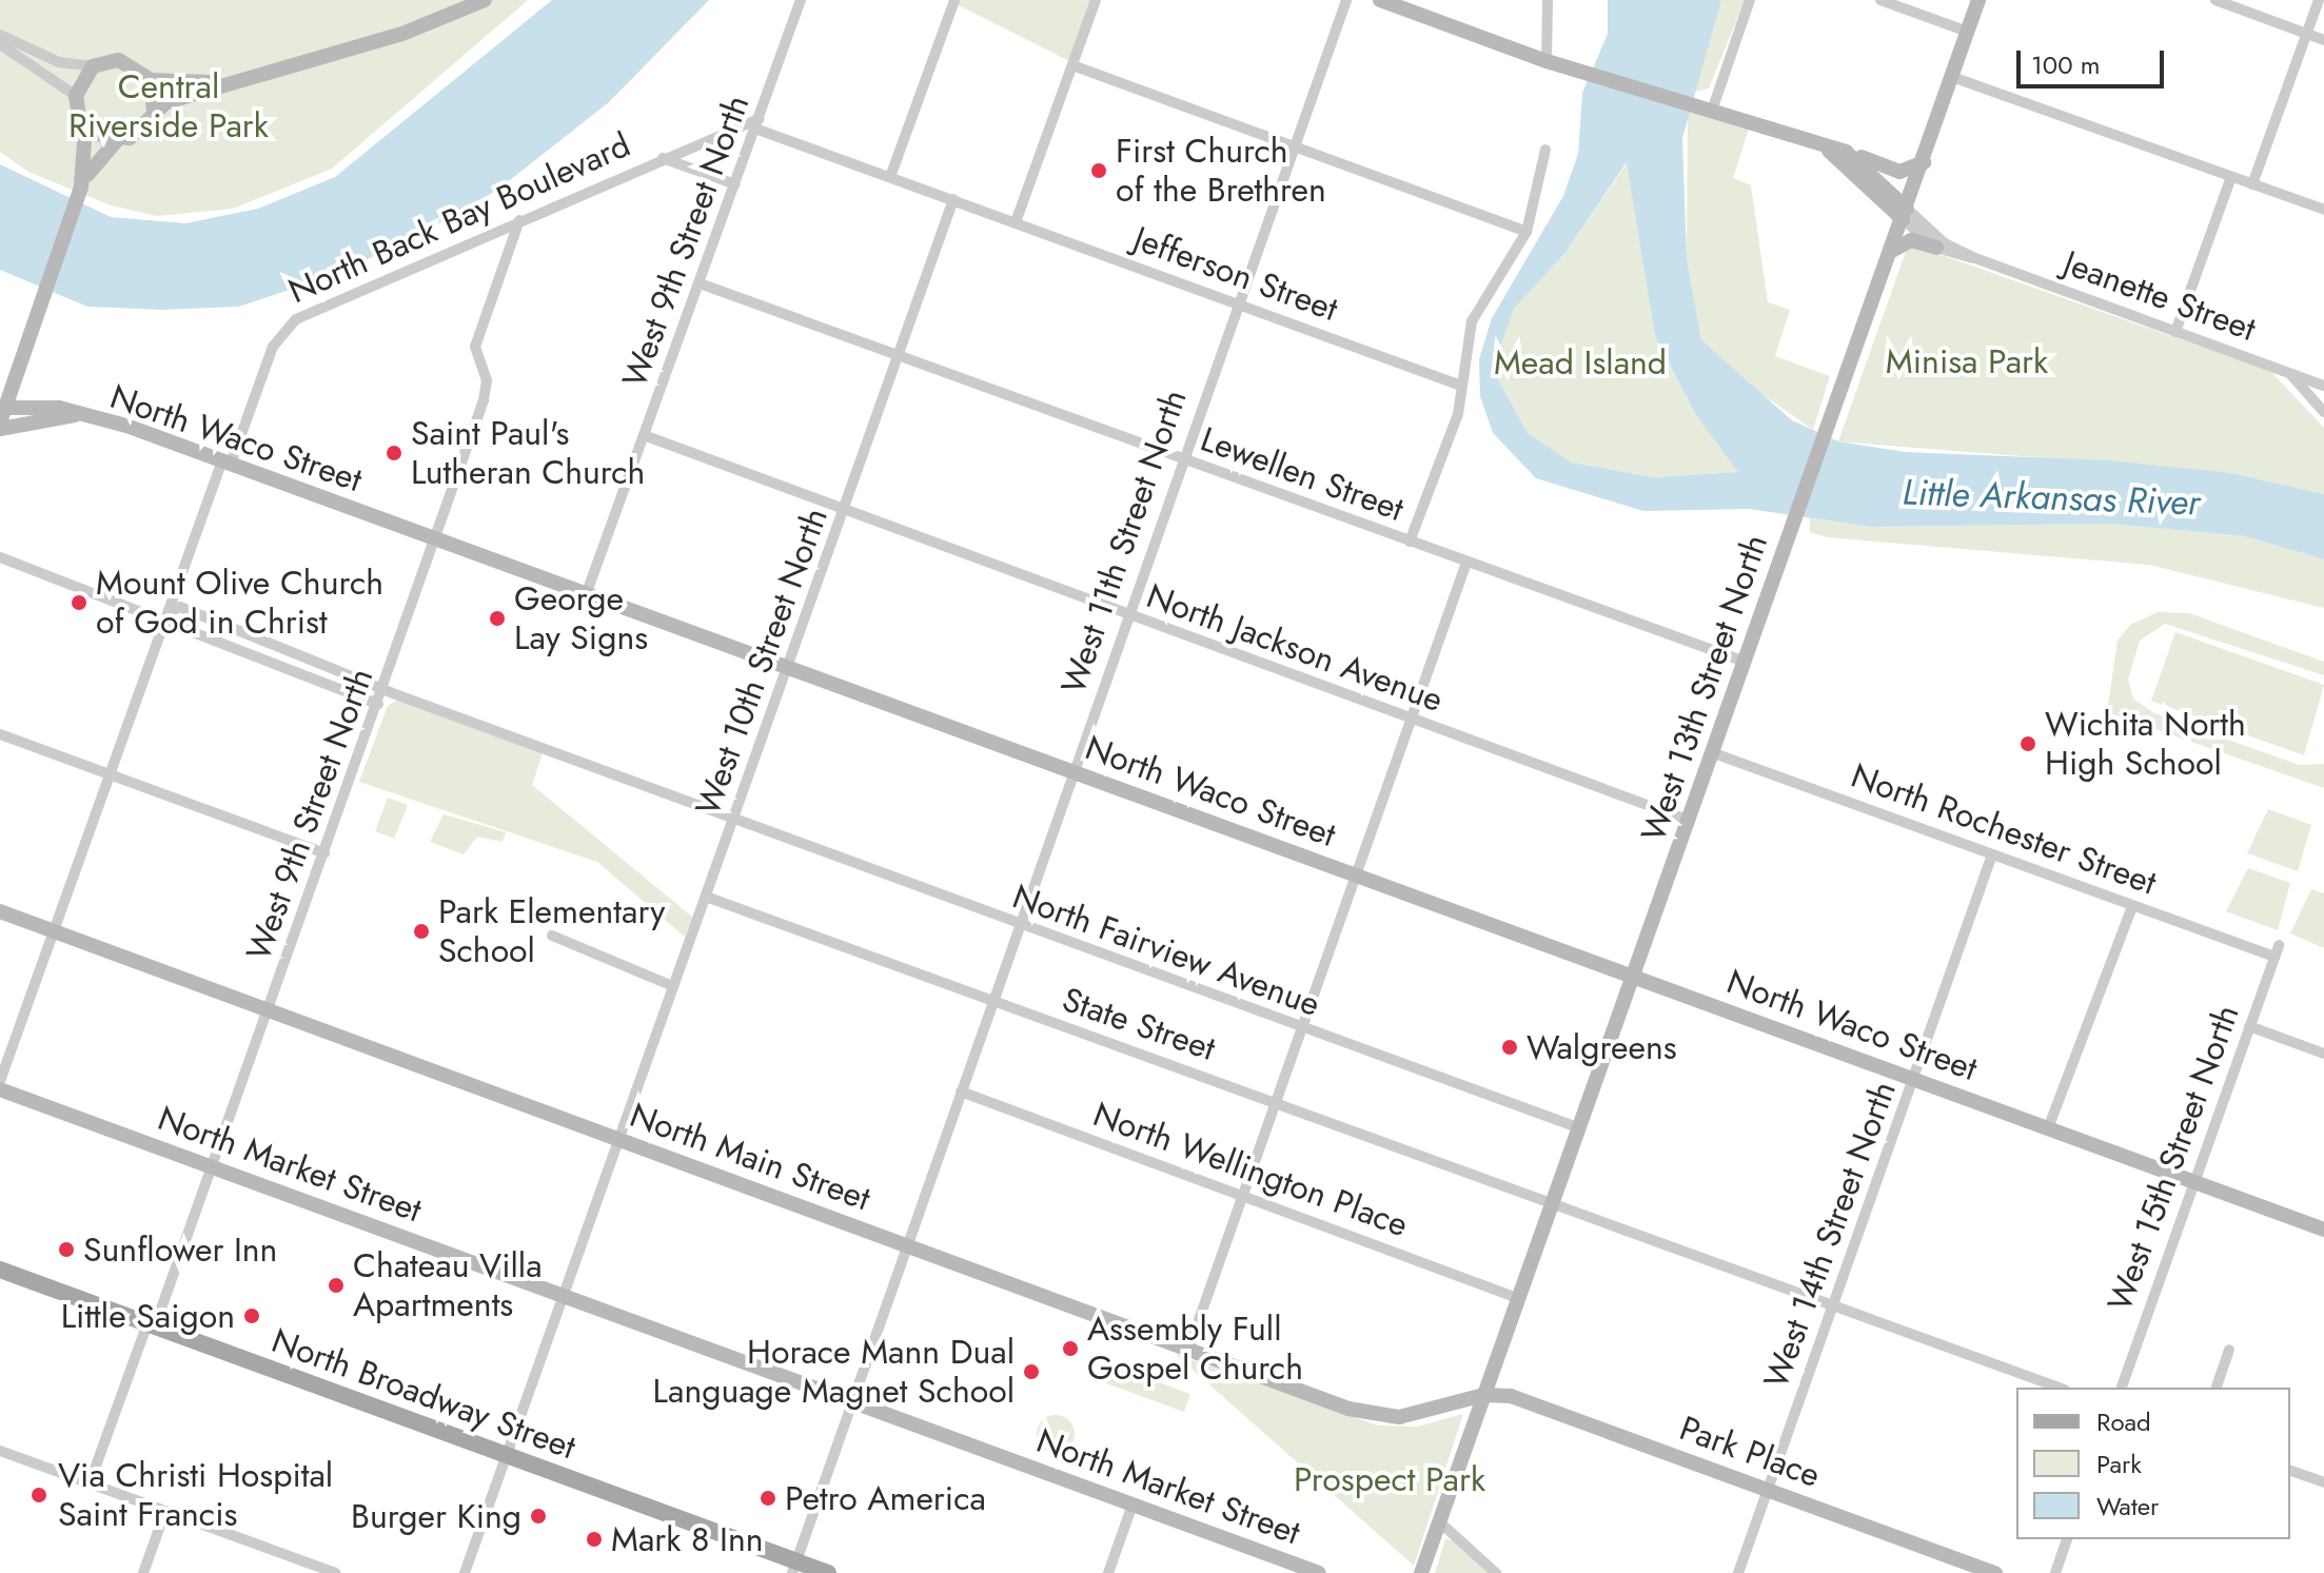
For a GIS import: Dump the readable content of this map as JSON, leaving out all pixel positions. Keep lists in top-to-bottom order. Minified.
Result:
{"streets":{"main road":["North Broadway Street"],"street":["North Back Bay Boulevard","West 9th Street North","Jefferson Street","Jeanette Street","North Waco Street","Lewellen Street","West 11th Street North","North Jackson Avenue","West 10th Street North","West 13th Street North","North Rochester Street","North Fairview Avenue","State Street","North Main Street","West 15th Street North","North Market Street","North Wellington Place","West 14th Street North","Park Place"]},"crossings":[["North Back Bay Boulevard","West 9th Street North"],["North Back Bay Boulevard","Jefferson Street"],["North Back Bay Boulevard","North Waco Street"],["West 9th Street North","Jefferson Street"],["West 9th Street North","North Waco Street"],["West 9th Street North","Lewellen Street"],["West 9th Street North","North Jackson Avenue"],["West 9th Street North","North Fairview Avenue"],["West 9th Street North","North Main Street"],["West 9th Street North","North Market Street"],["West 9th Street North","North Broadway Street"],["Jefferson Street","West 11th Street North"],["Jefferson Street","West 10th Street North"],["Jeanette Street","West 13th Street North"],["North Waco Street","West 11th Street North"],["North Waco Street","West 10th Street North"],["North Waco Street","West 13th Street North"],["North Waco Street","West 15th Street North"],["North Waco Street","West 14th Street North"],["Lewellen Street","West 11th Street North"],["Lewellen Street","West 10th Street North"],["Lewellen Street","West 13th Street North"],["West 11th Street North","North Jackson Avenue"],["West 11th Street North","North Fairview Avenue"],["West 11th Street North","State Street"],["West 11th Street North","North Main Street"],["West 11th Street North","North Market Street"],["West 11th Street North","North Wellington Place"],["West 11th Street North","North Broadway Street"],["North Jackson Avenue","West 10th Street North"],["North Jackson Avenue","West 13th Street North"],["West 10th Street North","North Fairview Avenue"],["West 10th Street North","State Street"],["West 10th Street North","North Main Street"],["West 10th Street North","North Market Street"],["West 10th Street North","North Broadway Street"],["West 13th Street North","North Rochester Street"],["West 13th Street North","North Fairview Avenue"],["West 13th Street North","State Street"],["West 13th Street North","North Main Street"],["West 13th Street North","North Wellington Place"],["West 13th Street North","Park Place"],["North Rochester Street","West 15th Street North"],["North Rochester Street","West 14th Street North"],["North Main Street","Park Place"],["West 14th Street North","Park Place"]],"water":["Little Arkansas River"],"parks":["Central Riverside Park","Minisa Park","Mead Island","Prospect Park"],"places":["First Church of the Brethren","Saint Paul's Lutheran Church","Mount Olive Church of God in Christ","George Lay Signs","Wichita North High School","Park Elementary School","Walgreens","Sunflower Inn","Chateau Villa Apartments","Little Saigon","Assembly Full Gospel Church","Horace Mann Dual Language Magnet School","Via Christi Hospital Saint Francis","Petro America","Burger King","Mark 8 Inn"],"legend":["Road","Park","Water"],"scale_bar":"100 m"}
